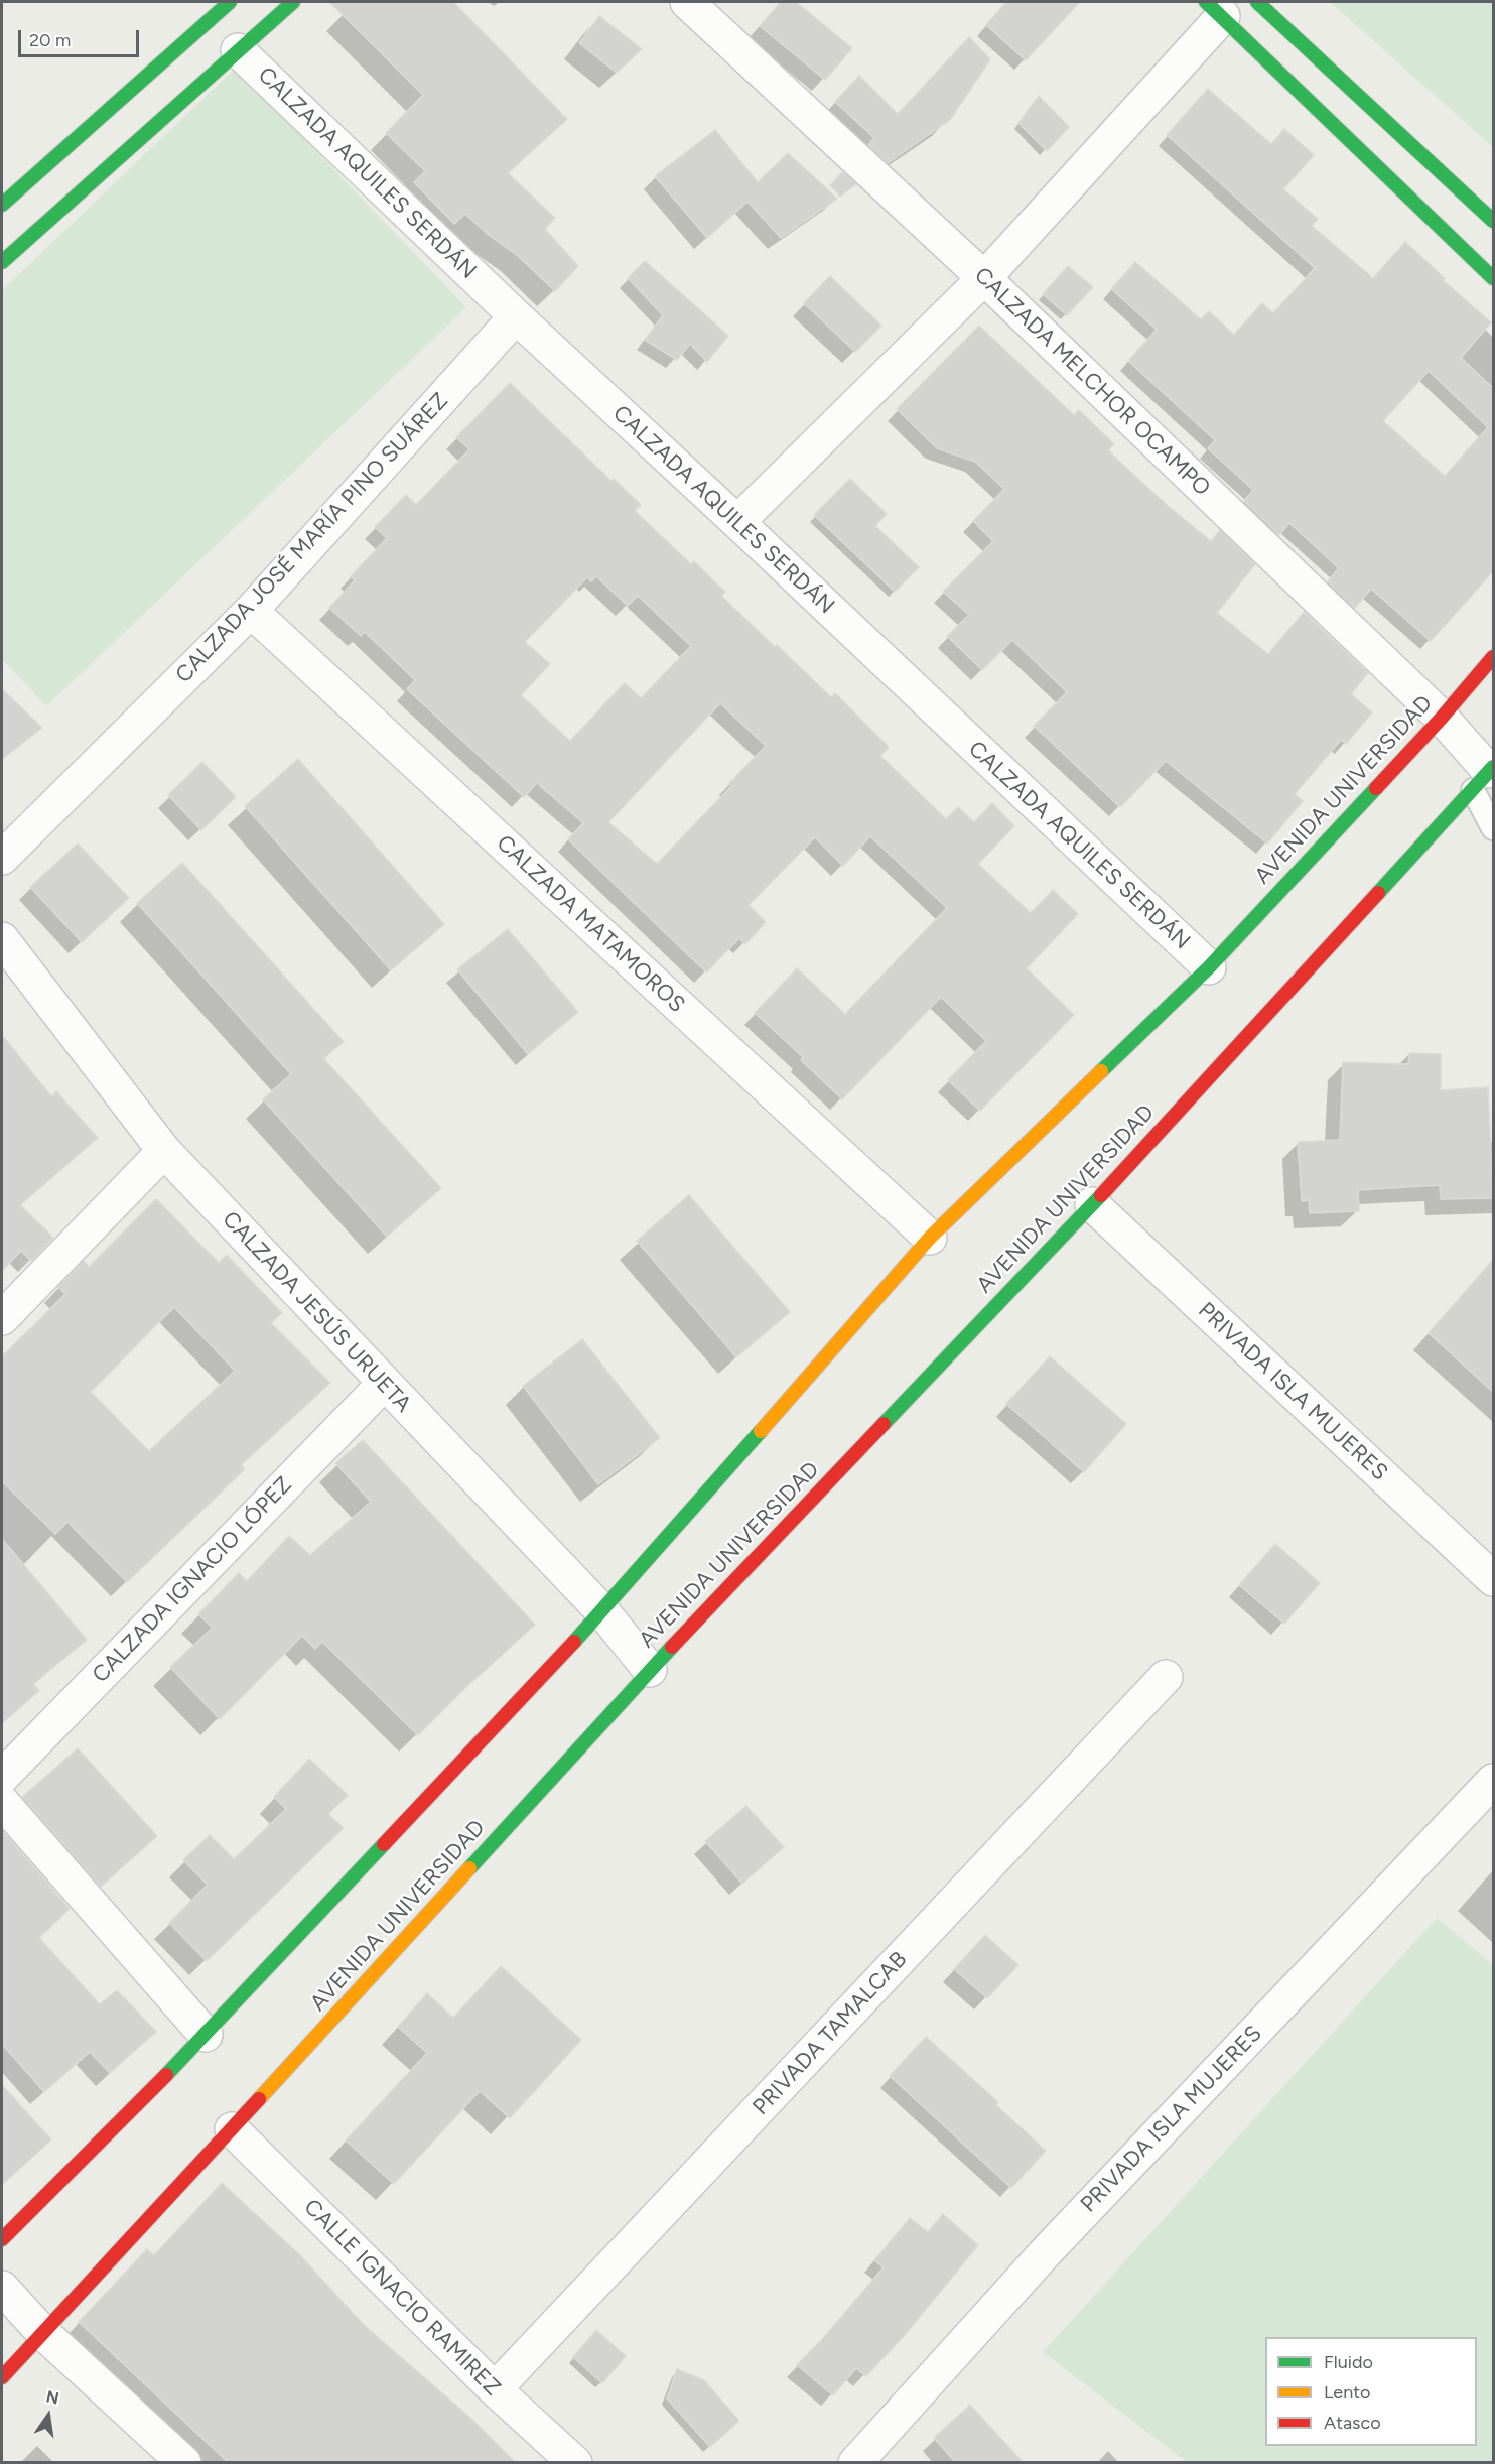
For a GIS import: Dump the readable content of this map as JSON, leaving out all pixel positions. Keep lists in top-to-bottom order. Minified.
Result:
{"streets":{"main road":["AVENIDA UNIVERSIDAD"],"street":["CALZADA AQUILES SERDÁN","CALZADA MELCHOR OCAMPO","CALZADA JOSÉ MARÍA PINO SUÁREZ","CALZADA MATAMOROS","CALZADA JESÚS URUETA","PRIVADA ISLA MUJERES","CALZADA IGNACIO LÓPEZ","PRIVADA TAMALCAB","CALLE IGNACIO RAMIREZ"]},"crossings":[["CALZADA AQUILES SERDÁN","CALZADA JOSÉ MARÍA PINO SUÁREZ"],["CALZADA AQUILES SERDÁN","AVENIDA UNIVERSIDAD"],["CALZADA MELCHOR OCAMPO","AVENIDA UNIVERSIDAD"],["CALZADA JOSÉ MARÍA PINO SUÁREZ","CALZADA MATAMOROS"],["AVENIDA UNIVERSIDAD","CALZADA MATAMOROS"],["AVENIDA UNIVERSIDAD","CALZADA JESÚS URUETA"],["AVENIDA UNIVERSIDAD","PRIVADA ISLA MUJERES"],["AVENIDA UNIVERSIDAD","CALLE IGNACIO RAMIREZ"],["CALZADA JESÚS URUETA","CALZADA IGNACIO LÓPEZ"],["PRIVADA TAMALCAB","CALLE IGNACIO RAMIREZ"]],"legend":["Fluido","Lento","Atasco"],"scale_bar":"20 m","north":"top"}
